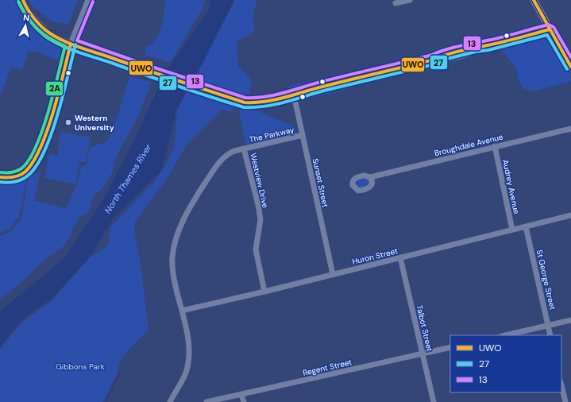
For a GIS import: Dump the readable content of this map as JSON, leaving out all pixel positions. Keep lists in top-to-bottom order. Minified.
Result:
{"streets":{"street":["The Parkway","Broughdale Avenue","Westview Drive","Sunset Street","Audrey Avenue","Huron Street","St George Street","Talbot Street","Regent Street"]},"crossings":[["The Parkway","Westview Drive"],["The Parkway","Sunset Street"],["The Parkway","Huron Street"],["Broughdale Avenue","Audrey Avenue"],["Westview Drive","Huron Street"],["Sunset Street","Huron Street"],["Audrey Avenue","Huron Street"],["Huron Street","St George Street"],["Huron Street","Talbot Street"],["Talbot Street","Regent Street"]],"water":["North Thames River"],"parks":["Gibbons Park"],"places":["Western University"],"lines":["transit line UWO","transit line 27","transit line 13","transit line 2A"],"legend":["UWO","27","13"],"north":"top"}
